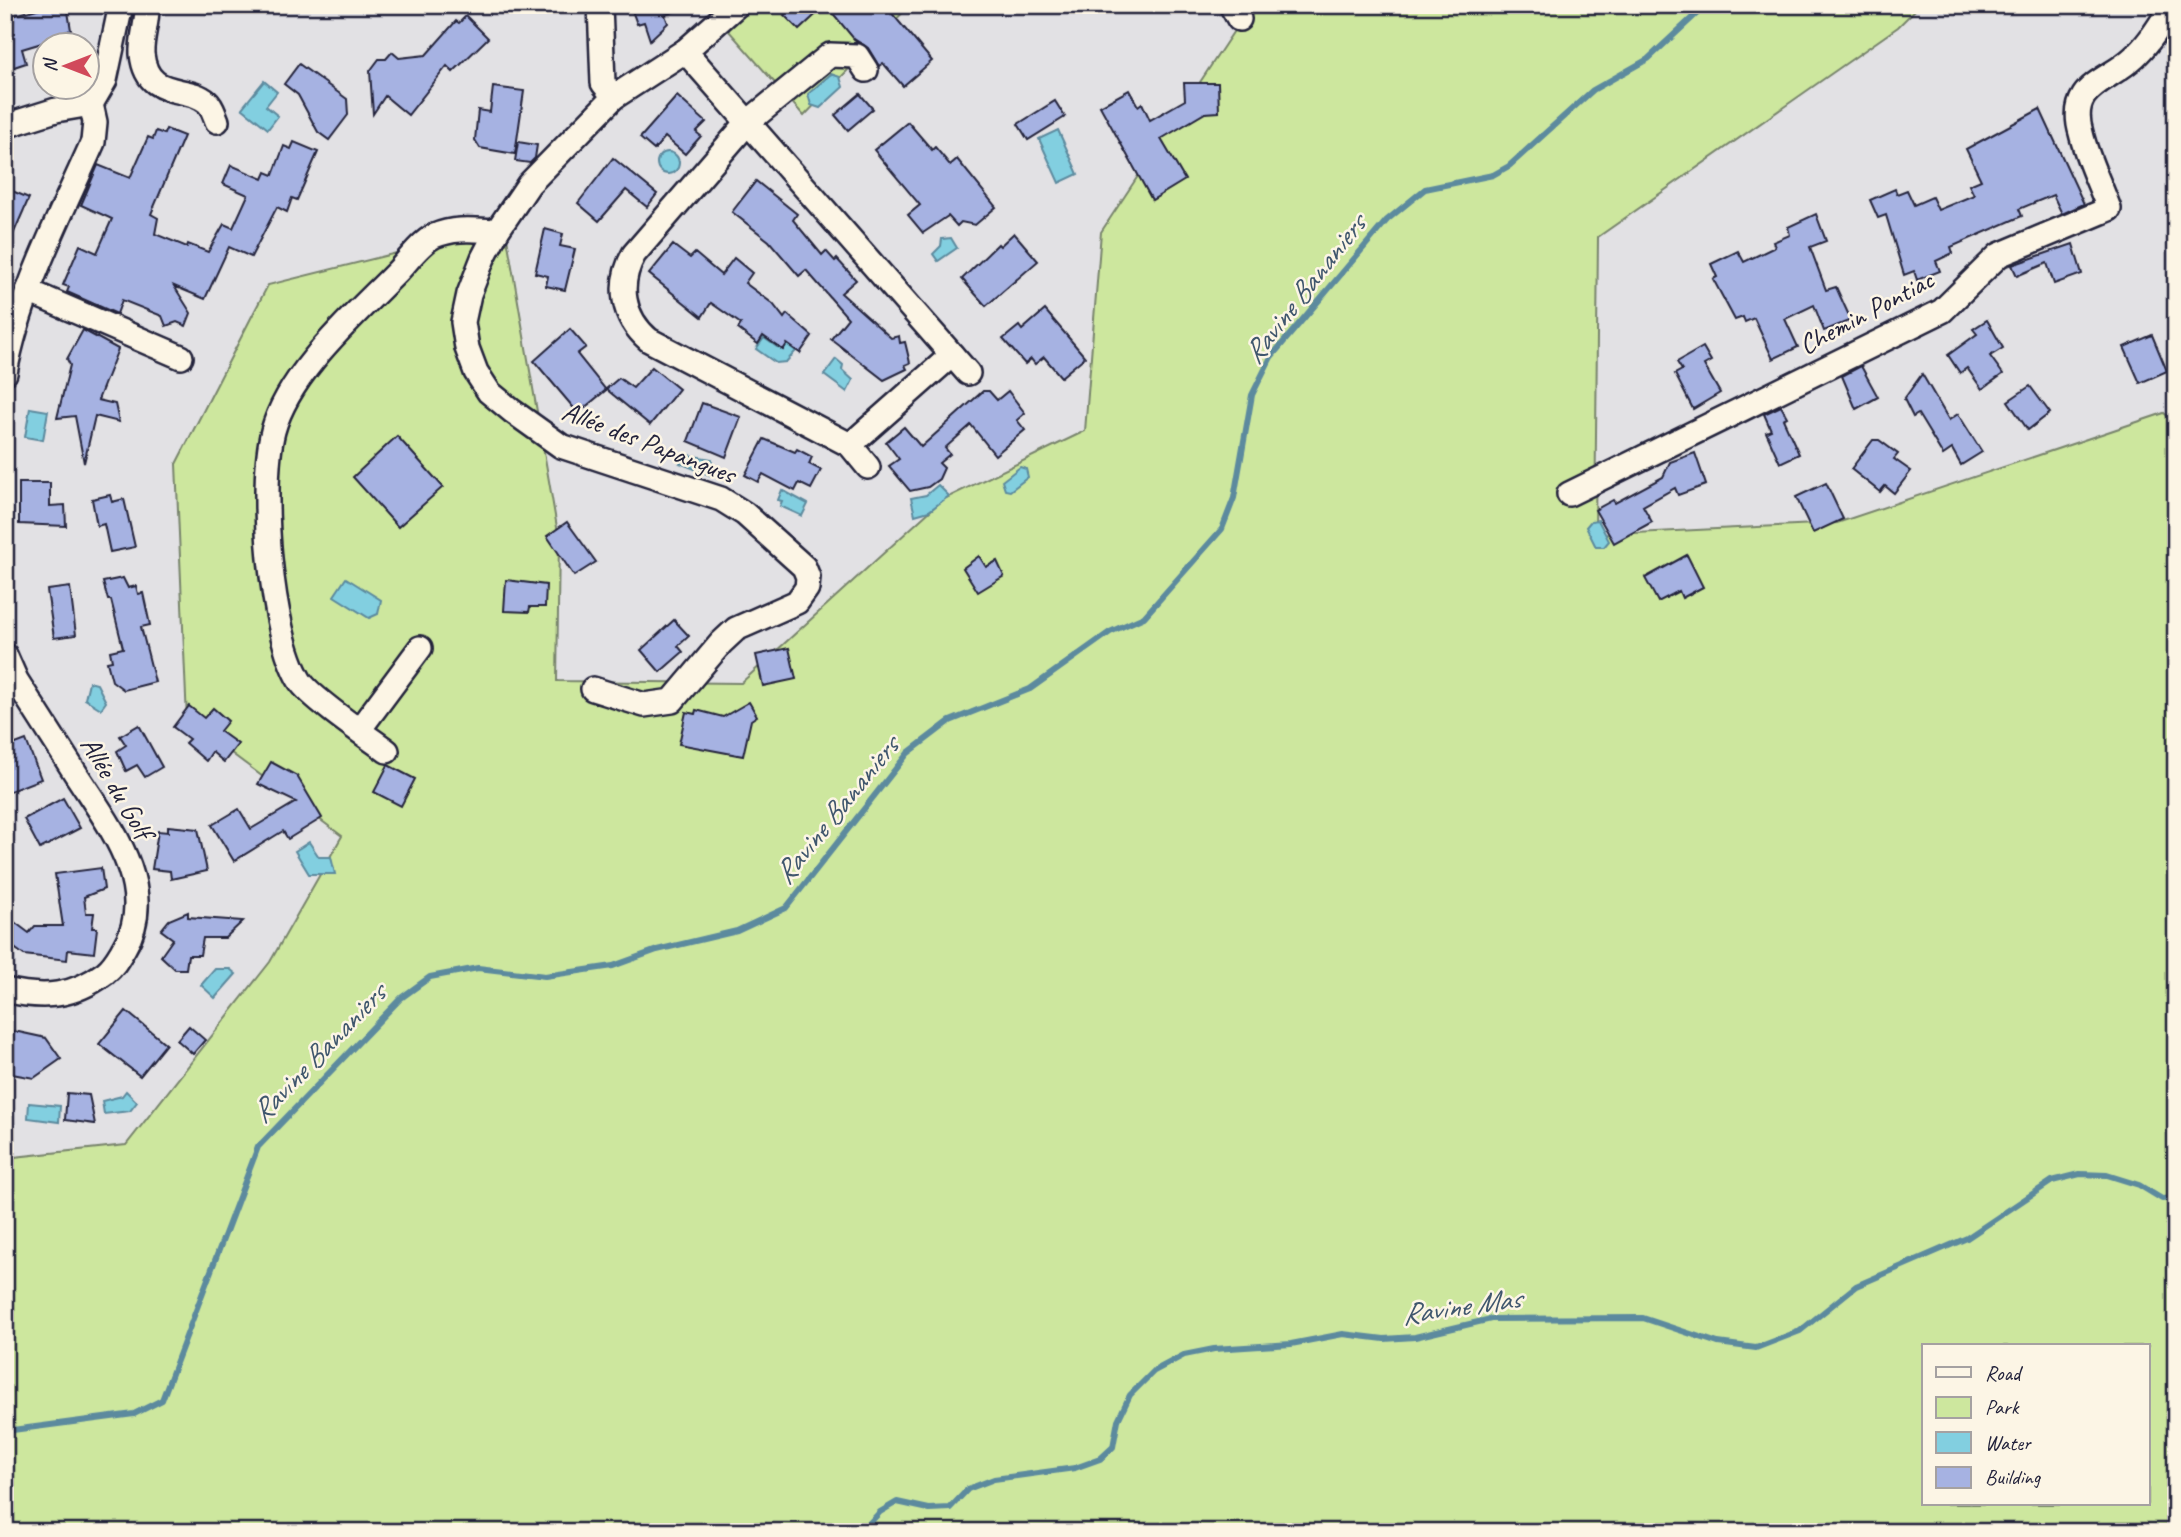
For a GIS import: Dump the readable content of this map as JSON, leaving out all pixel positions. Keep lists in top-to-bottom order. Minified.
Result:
{"streets":{"street":["Chemin Pontiac","Allée des Papangues","Allée du Golf"]},"water":["Ravine Bananiers","Ravine Mas"],"legend":["Road","Park","Water","Building"],"north":"left"}
